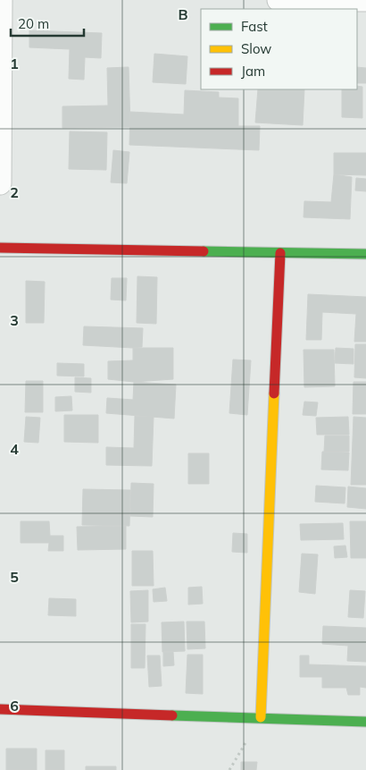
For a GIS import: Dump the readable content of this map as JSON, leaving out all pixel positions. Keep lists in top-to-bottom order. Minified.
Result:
{"legend":["Fast","Slow","Jam"],"scale_bar":"20 m","grid":{"columns":["B"],"rows":["1","2","3","4","5","6"]}}
